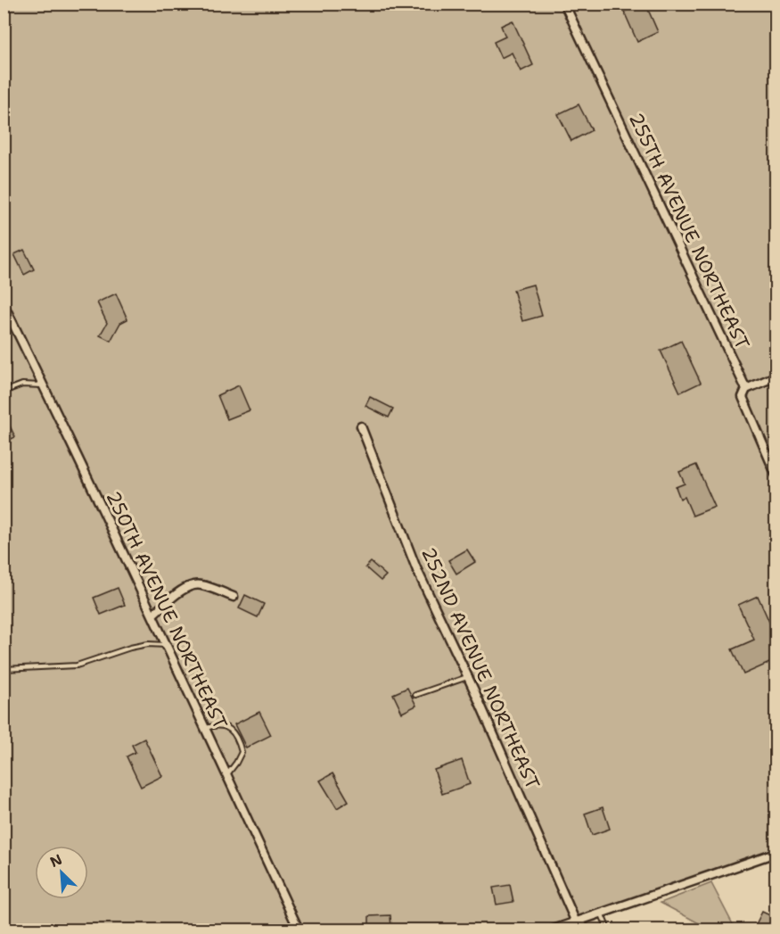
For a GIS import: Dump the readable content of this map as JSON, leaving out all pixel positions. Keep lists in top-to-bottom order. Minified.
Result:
{"streets":{"street":["255TH AVENUE NORTHEAST","250TH AVENUE NORTHEAST","252ND AVENUE NORTHEAST"]},"north":"top left"}
